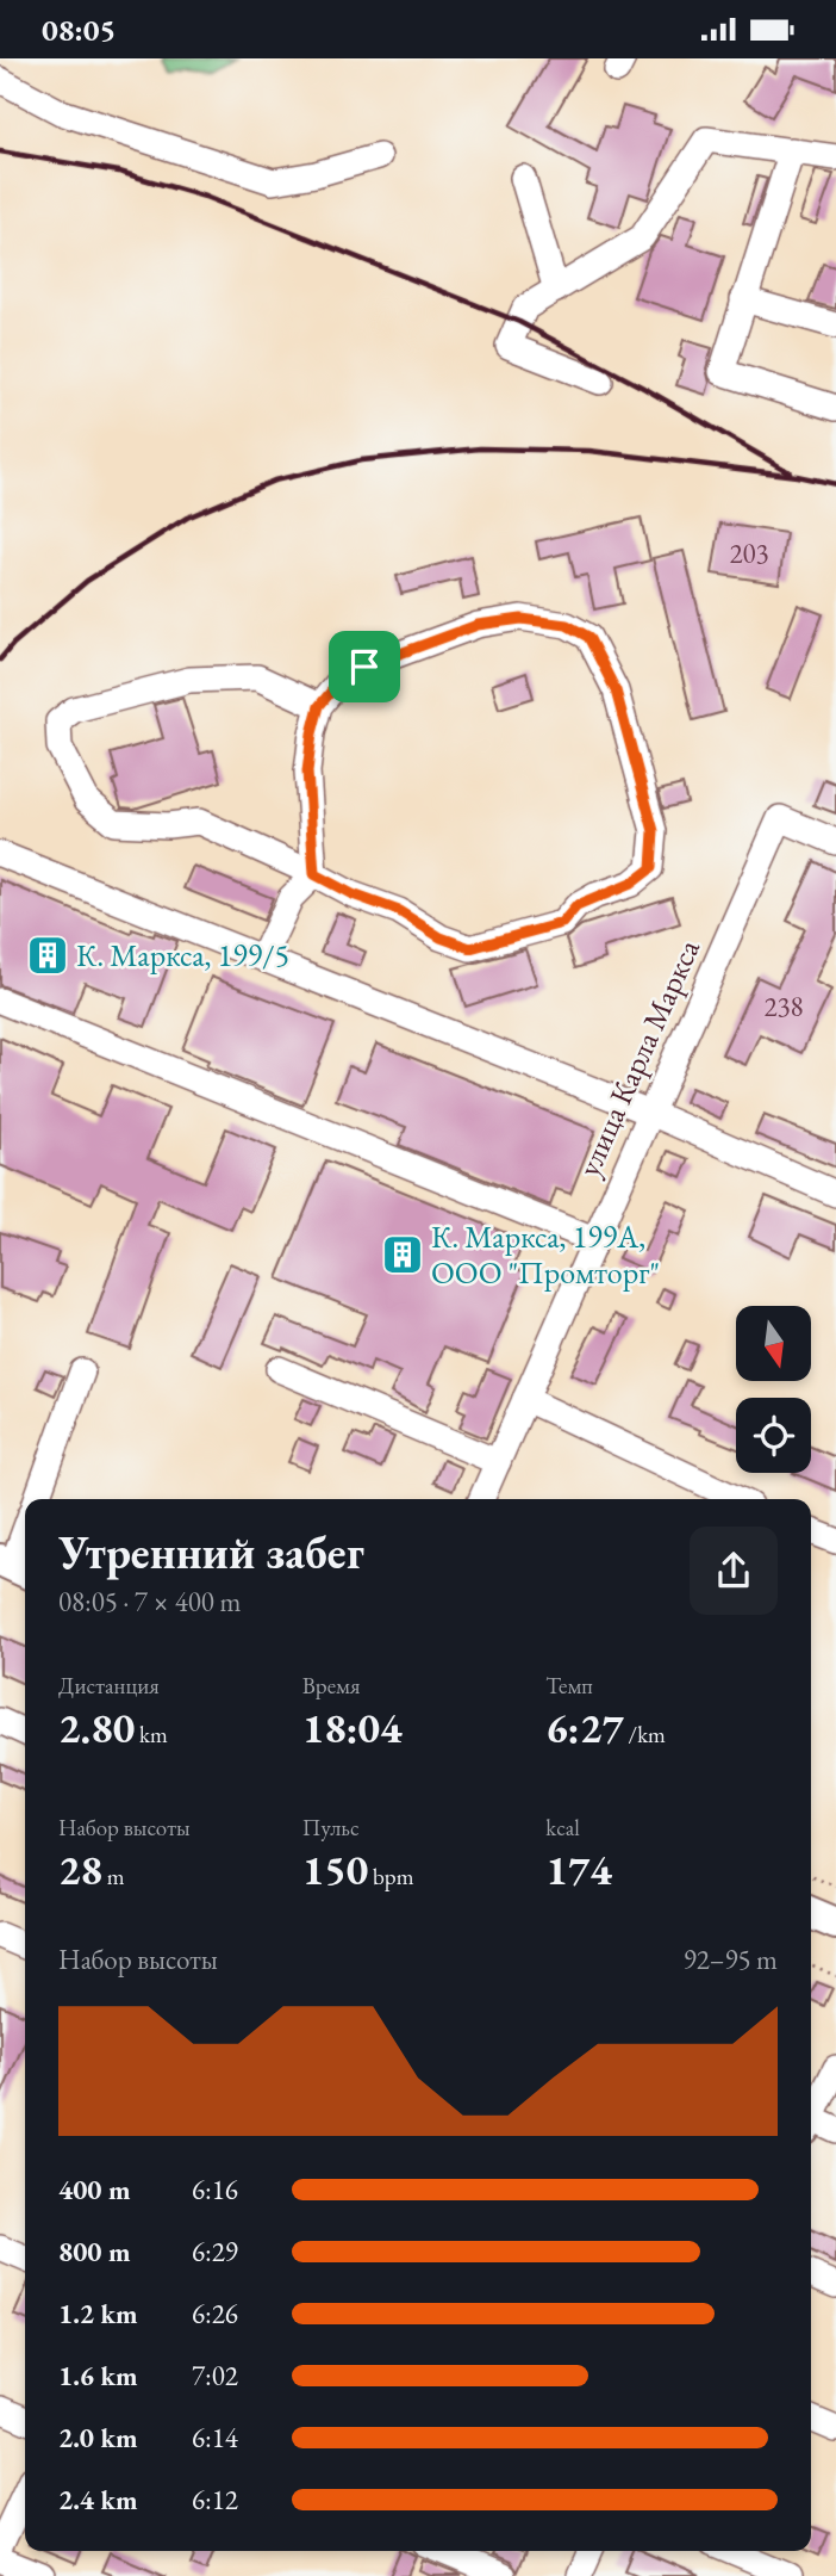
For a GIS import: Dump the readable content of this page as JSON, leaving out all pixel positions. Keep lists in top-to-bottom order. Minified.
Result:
{"streets":{"street":["улица Карла Маркса"]},"places":{"building":["К. Маркса, 199/5","К. Маркса, 199А, ООО \"Промторг\""]},"house_numbers":["203","238"],"north":"bottom","page":{"status":"08:05","heading":["Утренний забег","08:05 · 7 × 400 m"],"stats":[["Дистанция","2.80 km"],["Время","18:04"],["Темп","6:27 /km"],["Набор высоты","28 m"],["Пульс","150 bpm"],["kcal","174"]],"chart":["Набор высоты","92–95 m"],"list":[{"name":"400 m","note":"6:16"},{"name":"800 m","note":"6:29"},{"name":"1.2 km","note":"6:26"},{"name":"1.6 km","note":"7:02"},{"name":"2.0 km","note":"6:14"},{"name":"2.4 km","note":"6:12"}]}}
